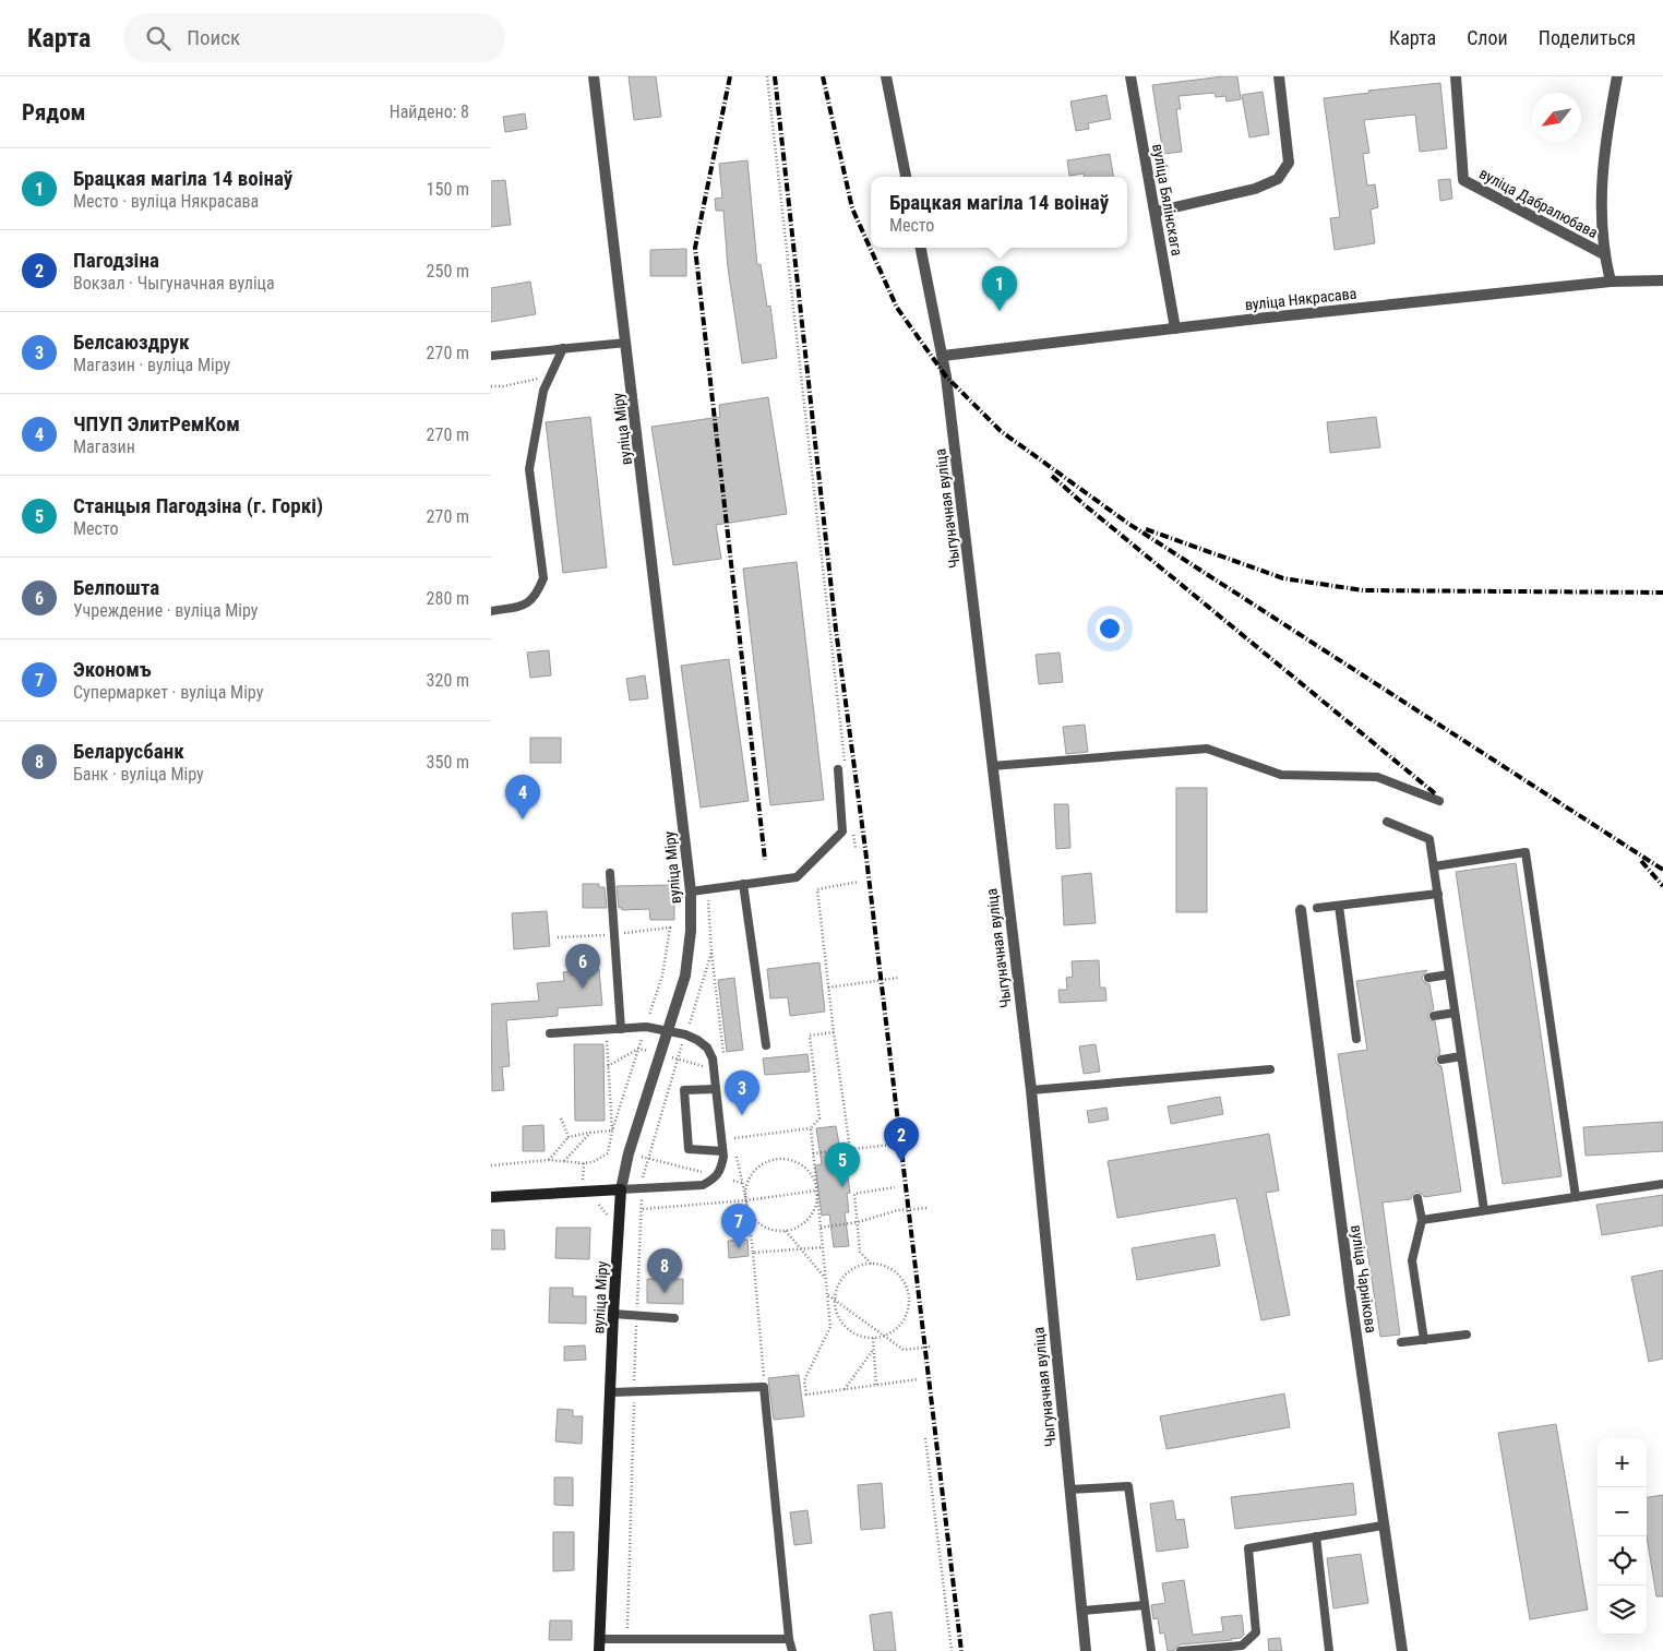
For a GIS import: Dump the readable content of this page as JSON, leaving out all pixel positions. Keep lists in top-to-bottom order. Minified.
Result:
{"streets":{"street":["вуліца Бялінскага","вуліца Дабралюбава","вуліца Някрасава","вуліца Міру","Чыгуначная вуліца","вуліца Чарнікова"]},"crossings":[["вуліца Бялінскага","вуліца Някрасава"],["вуліца Някрасава","Чыгуначная вуліца"]],"north":"bottom left","page":{"header":"Карта","search":"Поиск","nav":["Карта","Слои","Поделиться"],"heading":["Рядом","Найдено: 8"],"list":[{"mark":"1","name":"Брацкая магіла 14 воінаў","note":"Место · вуліца Някрасава","value":"150 m"},{"mark":"2","name":"Пагодзіна","note":"Вокзал · Чыгуначная вуліца","value":"250 m"},{"mark":"3","name":"Белсаюздрук","note":"Магазин · вуліца Міру","value":"270 m"},{"mark":"4","name":"ЧПУП ЭлитРемКом","note":"Магазин","value":"270 m"},{"mark":"5","name":"Станцыя Пагодзіна (г. Горкі)","note":"Место","value":"270 m"},{"mark":"6","name":"Белпошта","note":"Учреждение · вуліца Міру","value":"280 m"},{"mark":"7","name":"Экономъ","note":"Супермаркет · вуліца Міру","value":"320 m"},{"mark":"8","name":"Беларусбанк","note":"Банк · вуліца Міру","value":"350 m"}],"popup":["Брацкая магіла 14 воінаў","Место"],"pins":["1","4","6","3","2","5","7","8"],"map_buttons":["+","−"]}}
